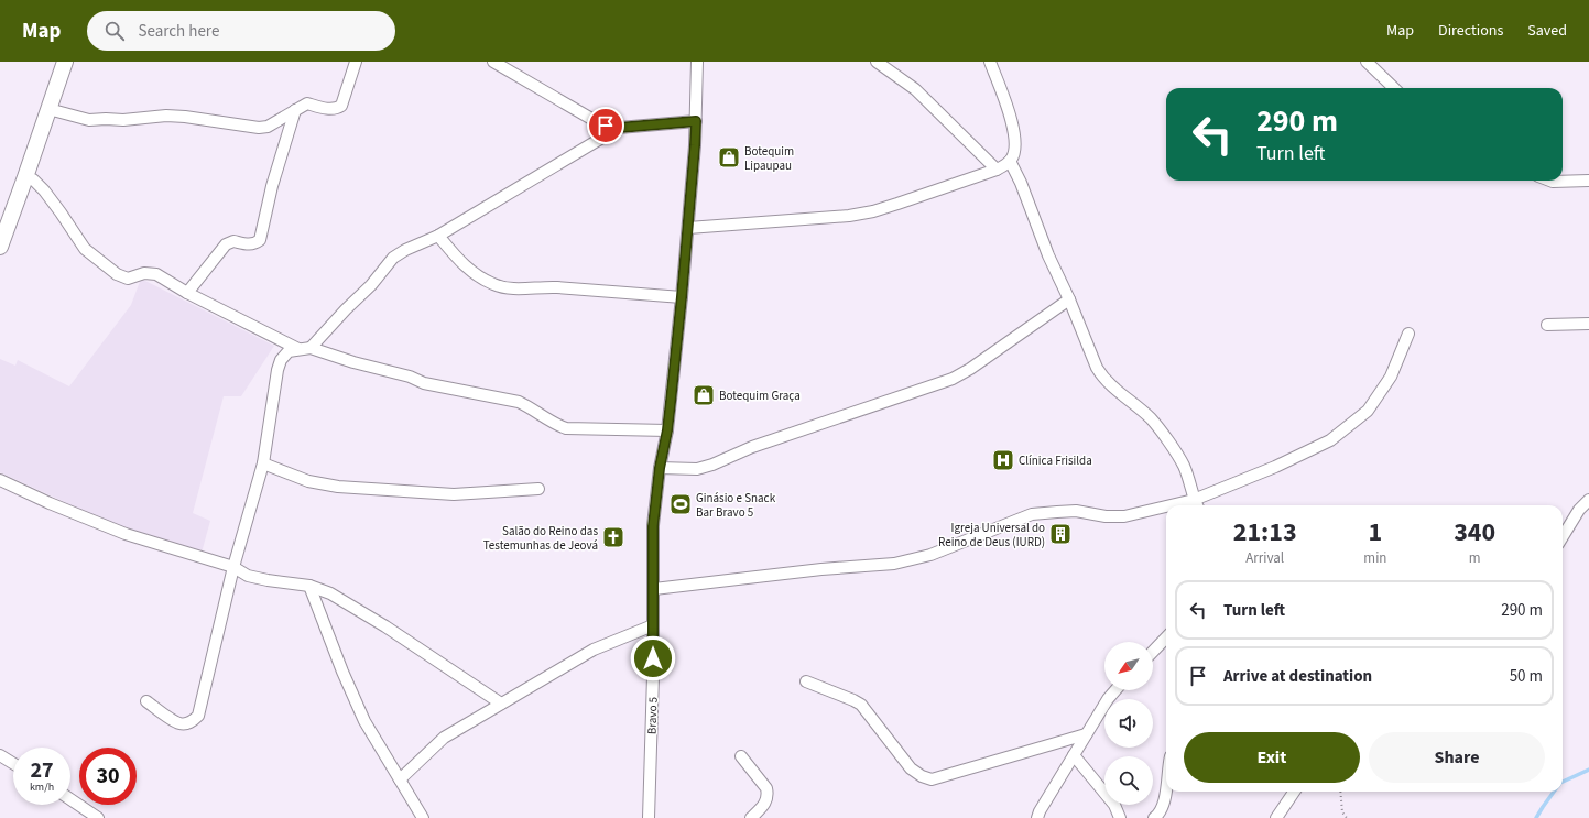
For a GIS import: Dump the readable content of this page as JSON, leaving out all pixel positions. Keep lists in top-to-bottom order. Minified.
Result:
{"streets":{"street":["Bravo 5"]},"places":{"shop":["Botequim Lipaupau","Botequim Graça"],"hospital":["Clínica Frisilda"],"sports":["Ginásio e Snack Bar Bravo 5"],"building":["Igreja Universal do Reino de Deus (IURD)"],"church":["Salão do Reino das Testemunhas de Jeová"]},"north":"bottom left","page":{"header":"Map","search":"Search here","nav":["Map","Directions","Saved"],"turn":["290 m","Turn left"],"eta":["21:13","Arrival","1","min","340","m"],"list":[{"name":"Turn left","value":"290 m"},{"name":"Arrive at destination","value":"50 m"}],"buttons":["Exit","Share"],"speed":"27 km/h","limit":"30"}}
